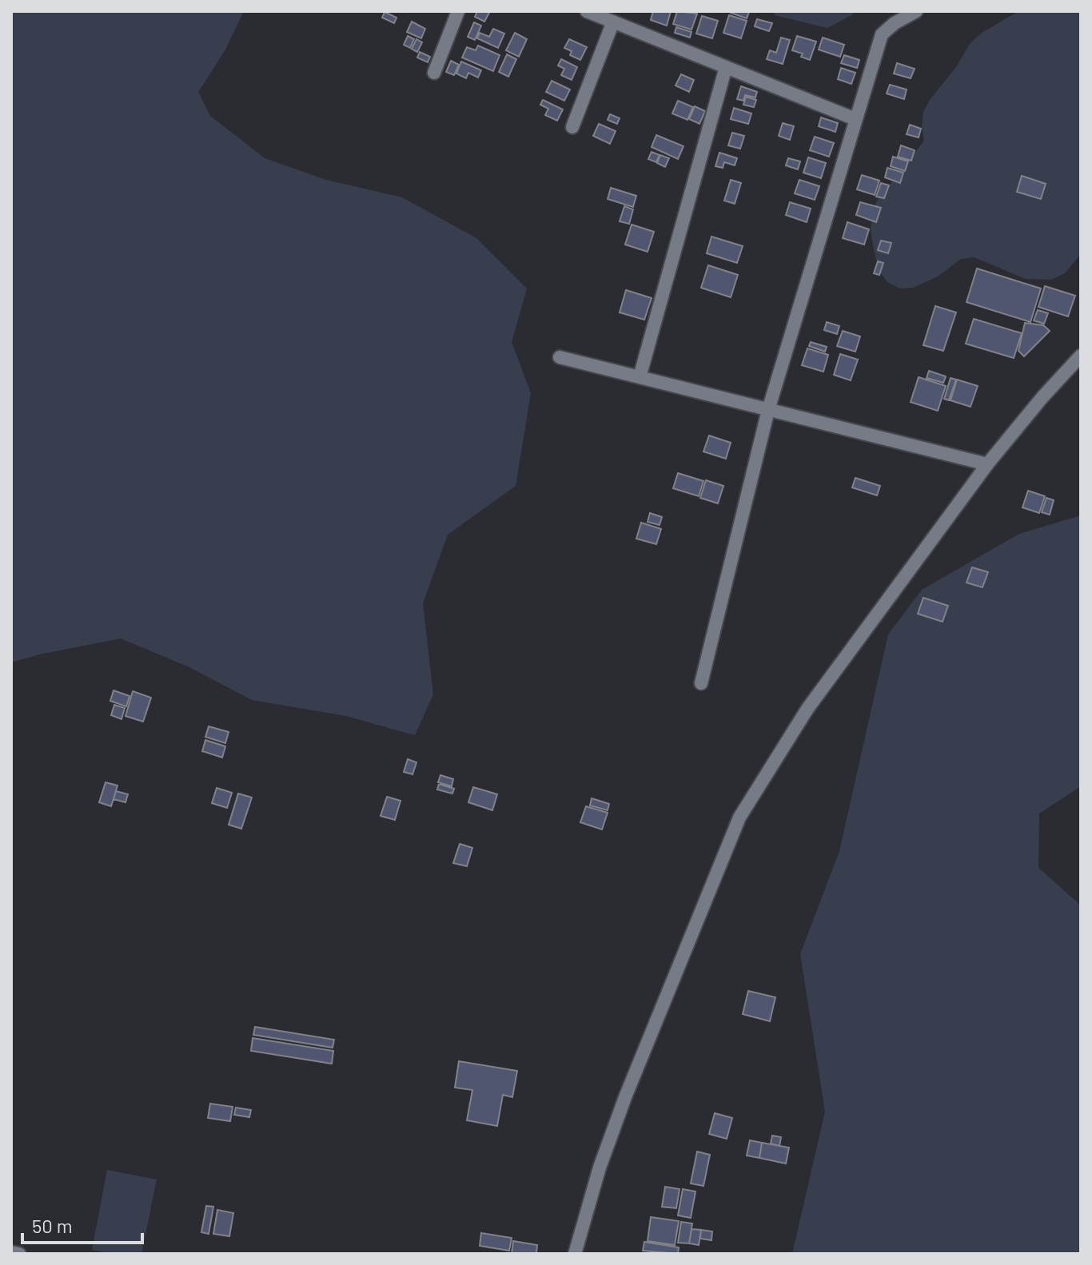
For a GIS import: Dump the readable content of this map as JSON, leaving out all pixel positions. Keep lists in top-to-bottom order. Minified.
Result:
{"scale_bar":"50 m"}
